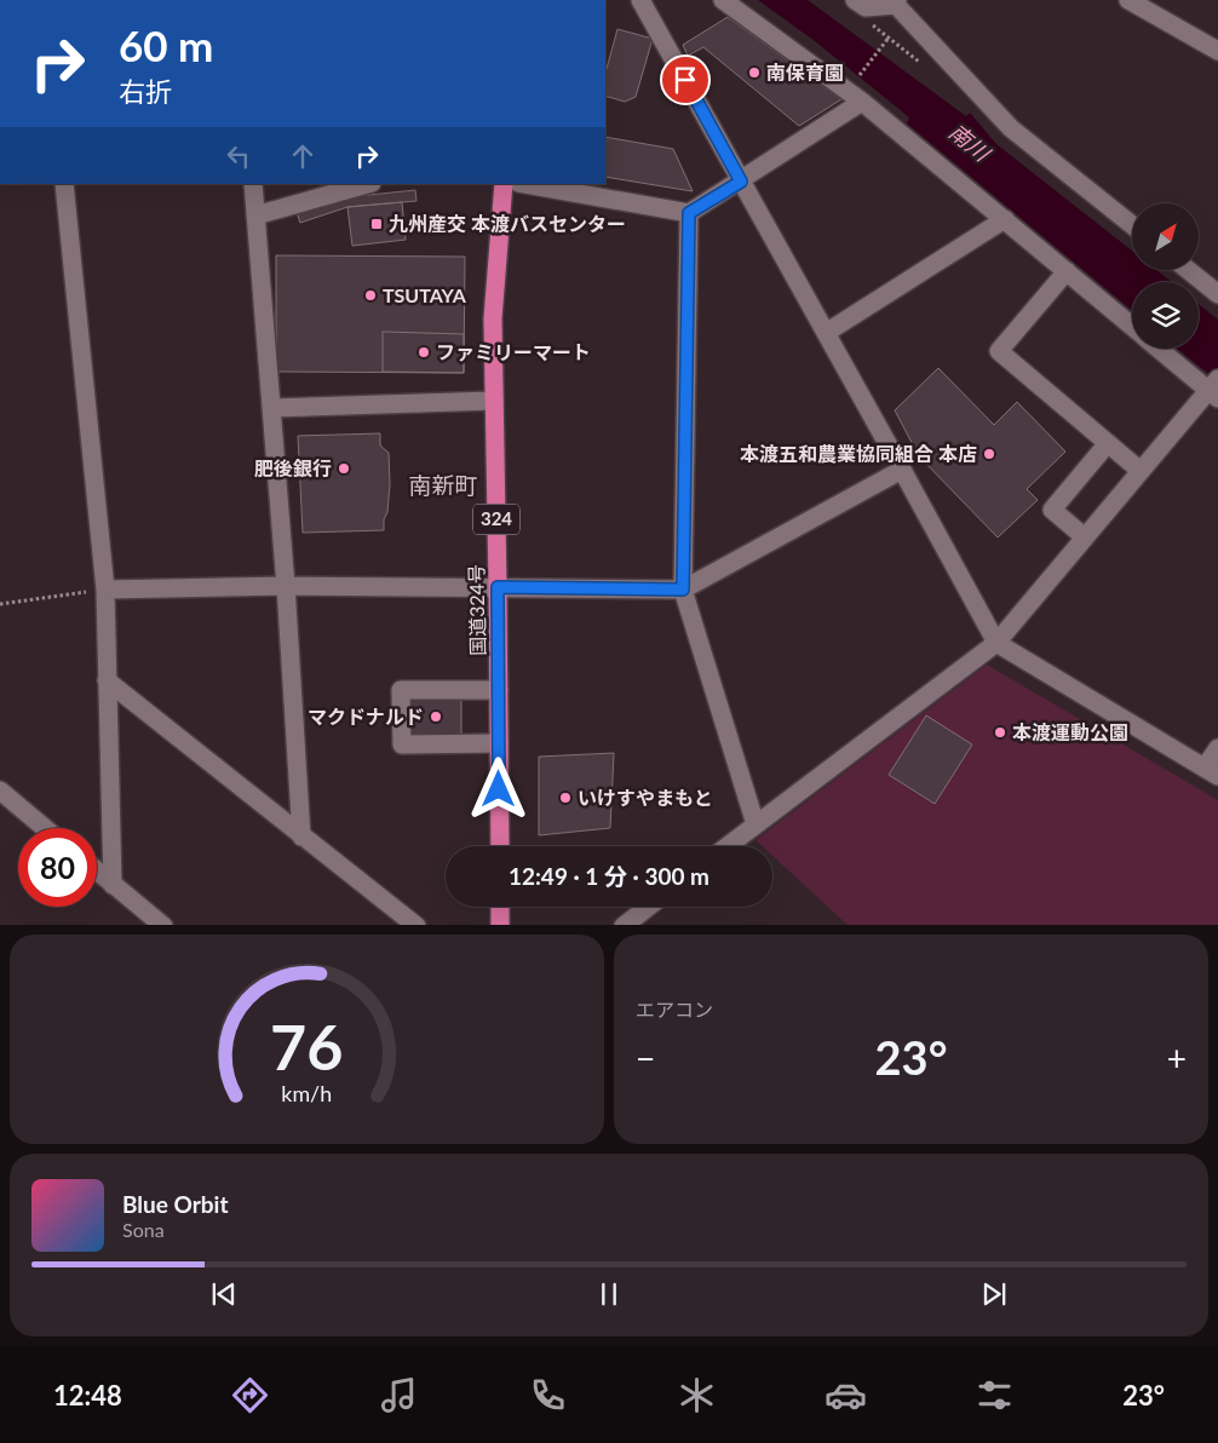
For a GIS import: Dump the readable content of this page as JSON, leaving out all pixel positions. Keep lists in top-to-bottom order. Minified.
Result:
{"streets":{"highway":["324","国道324号"]},"districts":["南新町"],"water":["南川"],"places":{"other":["南保育園","TSUTAYA","ファミリーマート","本渡五和農業協同組合 本店","肥後銀行","マクドナルド","本渡運動公園","いけすやまもと"],"transit":["九州産交 本渡バスセンター"]},"north":"top right","page":{"turn":["60 m","右折"],"limit":"80","trip":"12:49 · 1 分 · 300 m","tile":"エアコン","heat":["−","23°","+"],"song":["Blue Orbit","Sona"],"tabs":["12:48","23°"],"gauge":["76","km/h"]}}
